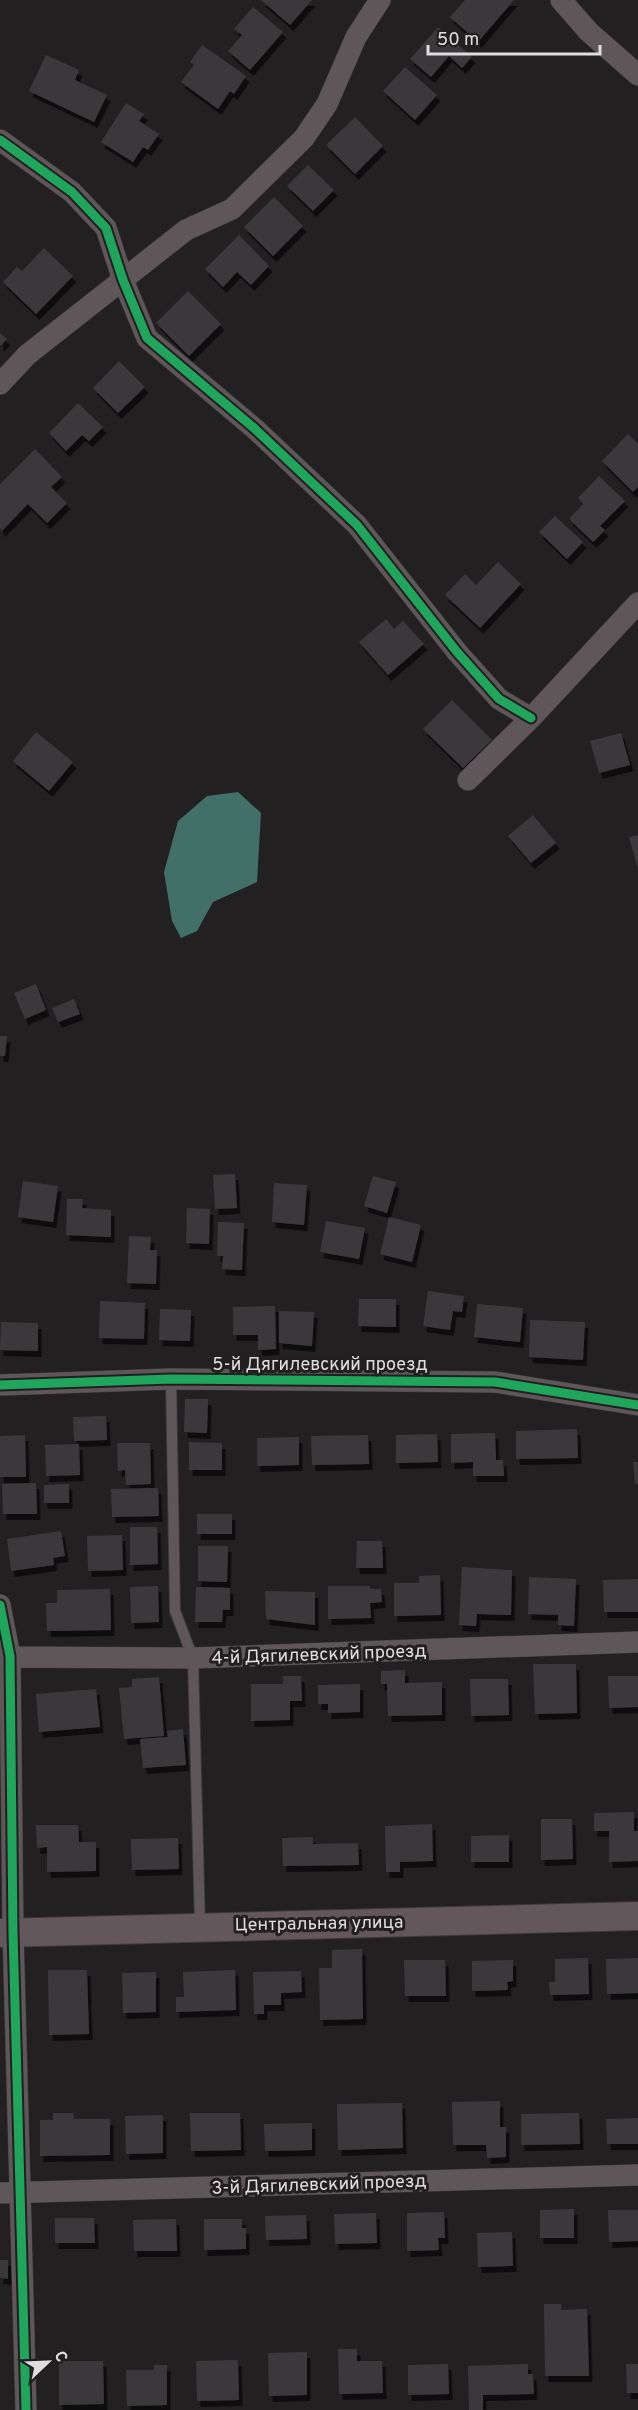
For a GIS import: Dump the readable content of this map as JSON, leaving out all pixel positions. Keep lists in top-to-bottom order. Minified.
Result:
{"streets":{"street":["5-й Дягилевский проезд","4-й Дягилевский проезд","Центральная улица","3-й Дягилевский проезд"]},"scale_bar":"50 m","north":"top right"}
